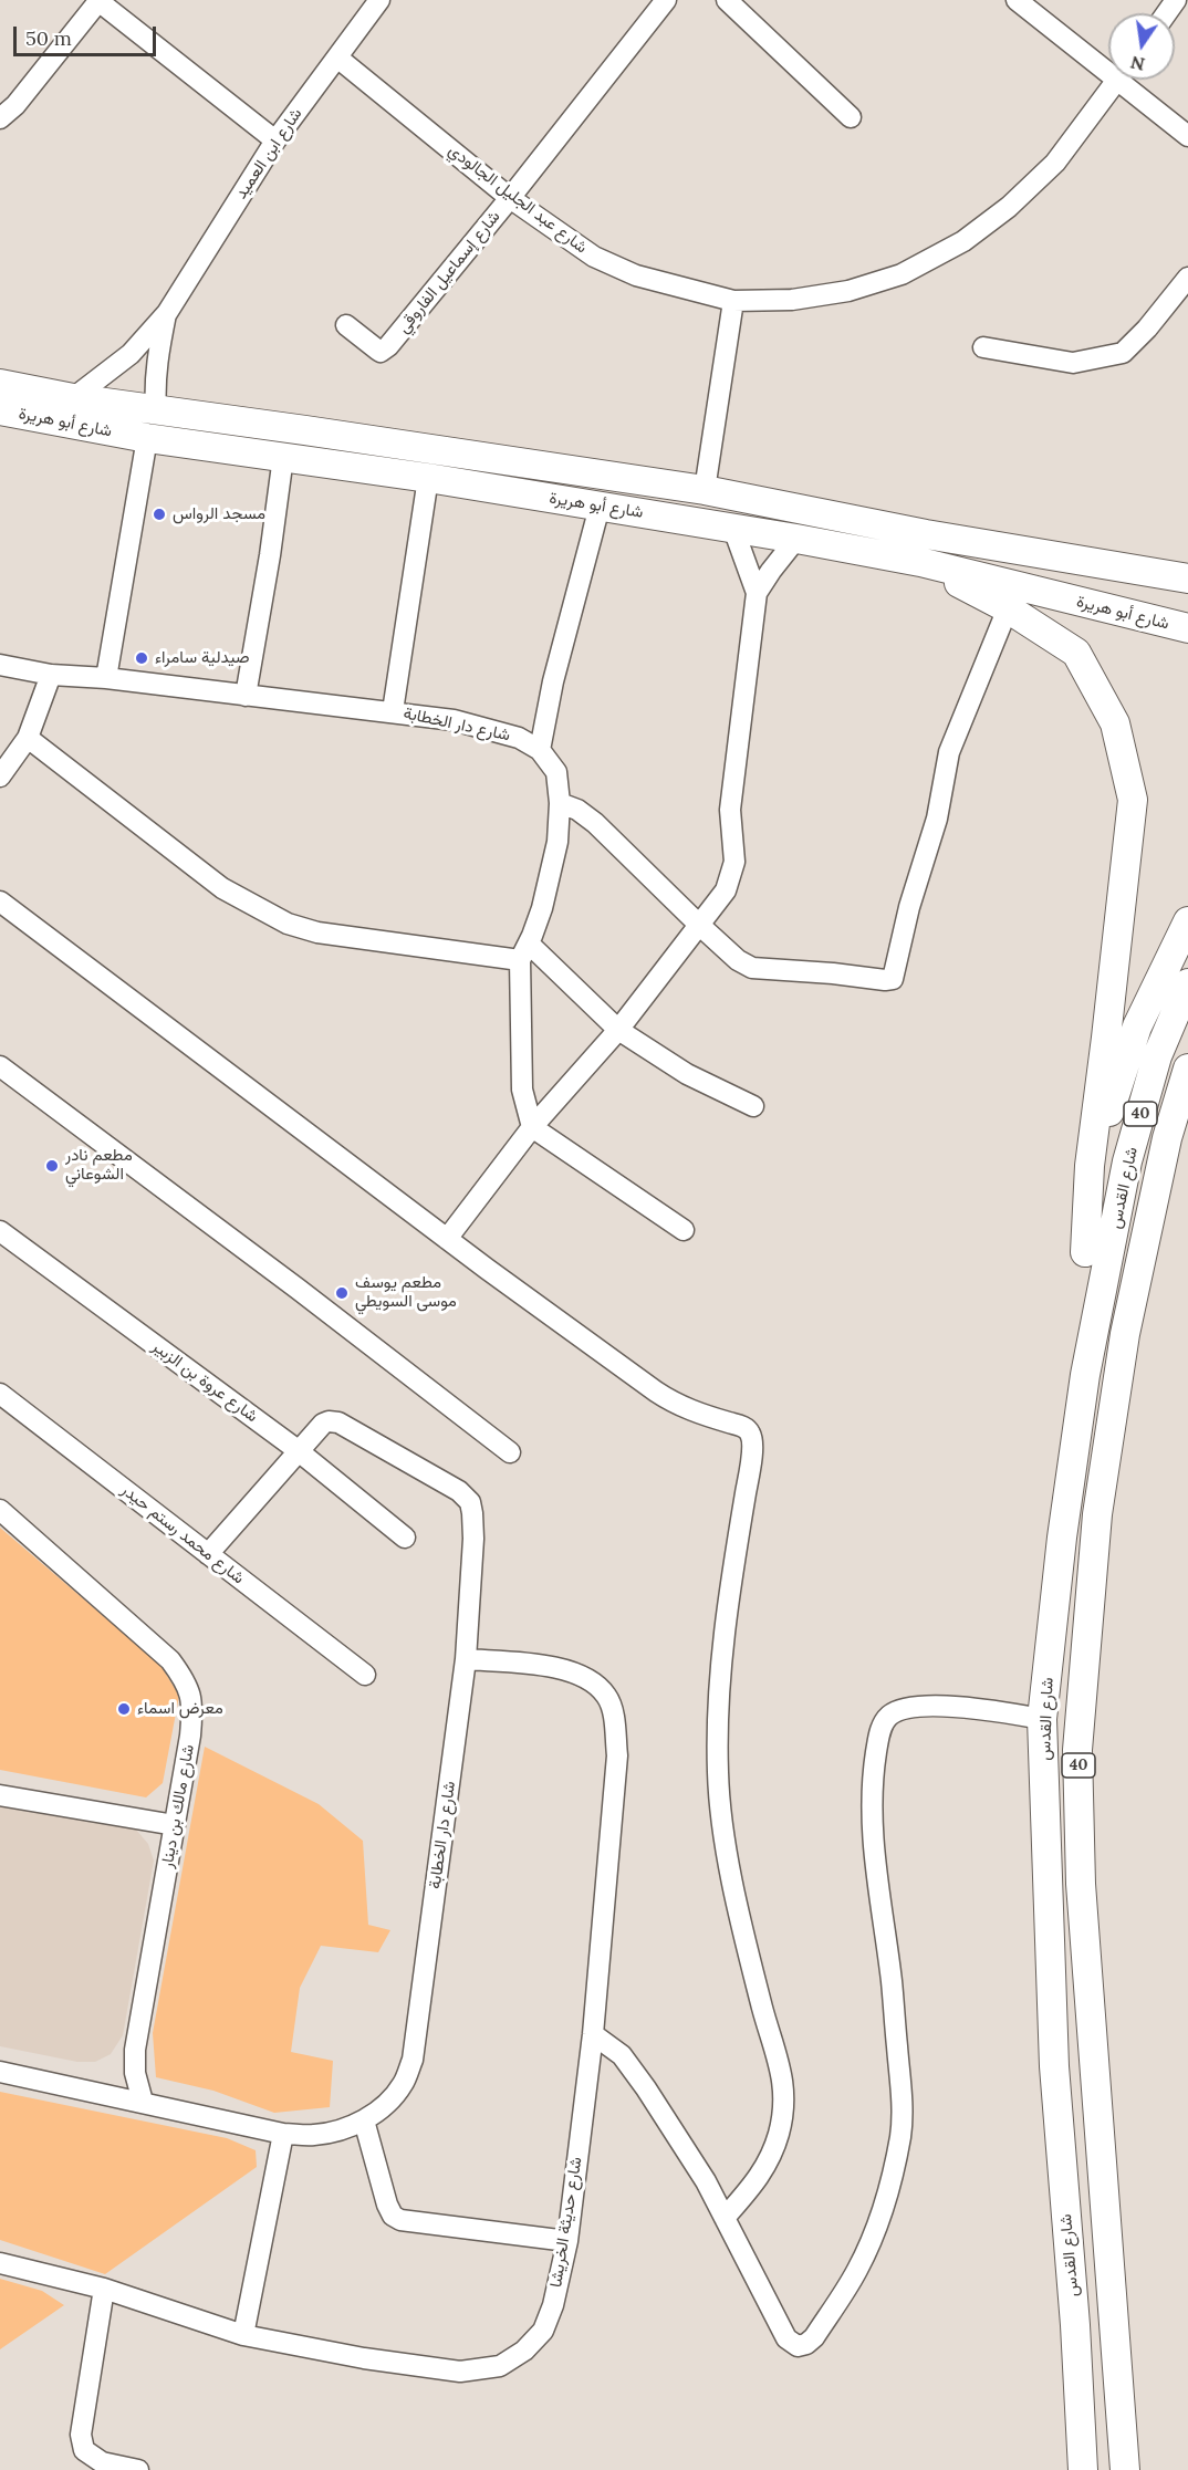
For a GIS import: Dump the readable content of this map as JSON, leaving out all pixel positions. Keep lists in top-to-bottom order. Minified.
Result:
{"streets":{"highway":["شارع أبو هريرة","40","شارع القدس"],"street":["شارع ابن العميد","شارع عبد الجليل الجالودي","شارع إسماعيل الفاروقي","شارع دار الخطابة","شارع عروة بن الزبير","شارع محمد رستم حيدر","شارع مالك بن دينار","شارع حديثة الخريشا"]},"crossings":[["شارع ابن العميد","شارع عبد الجليل الجالودي"],["شارع ابن العميد","شارع أبو هريرة"],["شارع عبد الجليل الجالودي","شارع إسماعيل الفاروقي"],["شارع دار الخطابة","شارع عروة بن الزبير"],["شارع دار الخطابة","شارع محمد رستم حيدر"],["شارع دار الخطابة","شارع مالك بن دينار"],["شارع دار الخطابة","شارع حديثة الخريشا"]],"places":["مسجد الرواس","صيدلية سامراء","مطعم نادر الشوعاني","مطعم يوسف موسى السويطي","معرض اسماء"],"scale_bar":"50 m","north":"bottom"}
